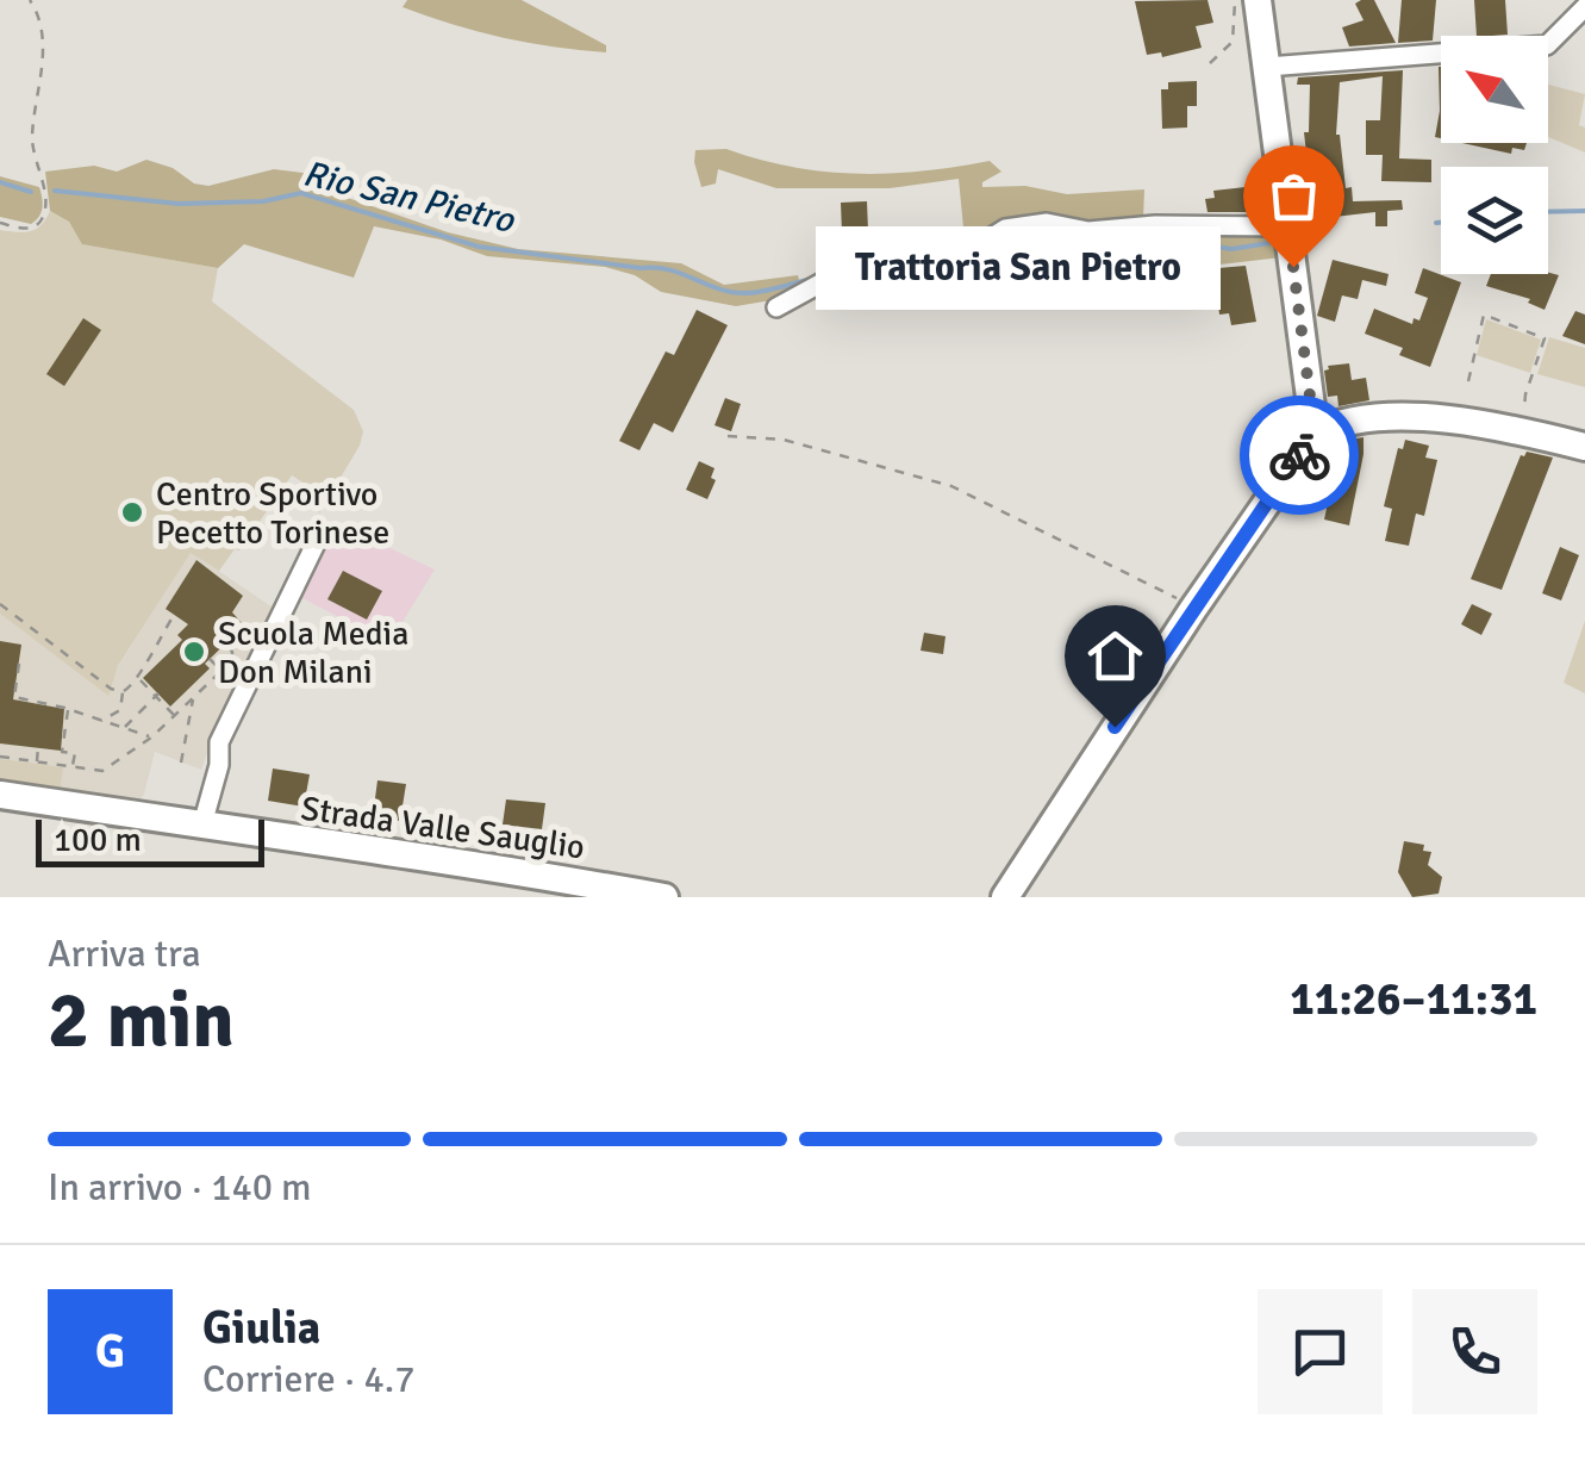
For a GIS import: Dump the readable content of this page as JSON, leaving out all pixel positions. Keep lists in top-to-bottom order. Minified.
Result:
{"streets":{"street":["Strada Valle Sauglio"]},"water":["Rio San Pietro"],"places":["Trattoria San Pietro","Centro Sportivo Pecetto Torinese","Scuola Media Don Milani"],"scale_bar":"100 m","north":"top left","page":{"bubble":"Trattoria San Pietro","scale":"100 m","heading":["2 min","Arriva tra","11:26–11:31"],"panel":["Giulia","Corriere · 4.7"],"bar":"In arrivo · 140 m","round":"G"}}
